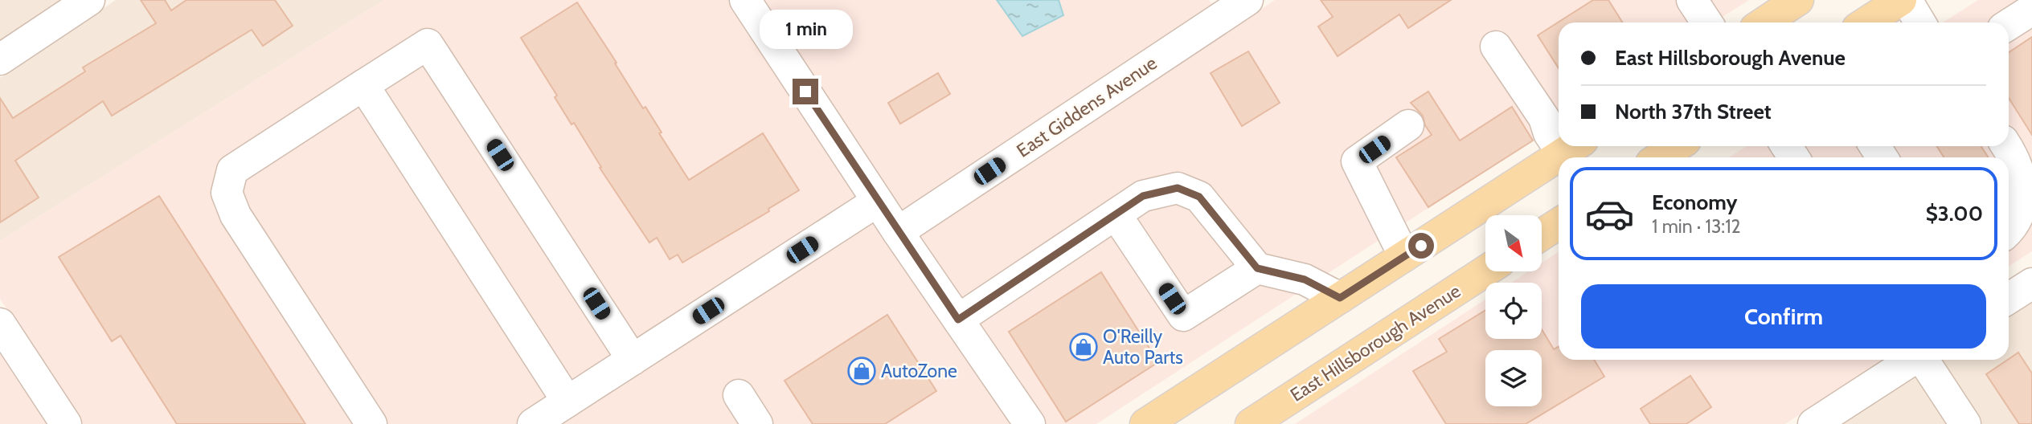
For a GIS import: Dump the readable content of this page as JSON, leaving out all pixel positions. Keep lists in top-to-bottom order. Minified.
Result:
{"streets":{"main road":["East Hillsborough Avenue"],"street":["East Giddens Avenue"]},"places":{"shop":["O'Reilly Auto Parts","AutoZone"]},"north":"bottom right","page":{"bubble":"1 min","banner":["East Hillsborough Avenue","North 37th Street"],"list":[{"name":"Economy","note":"1 min · 13:12","value":"$3.00"}],"buttons":"Confirm"}}
